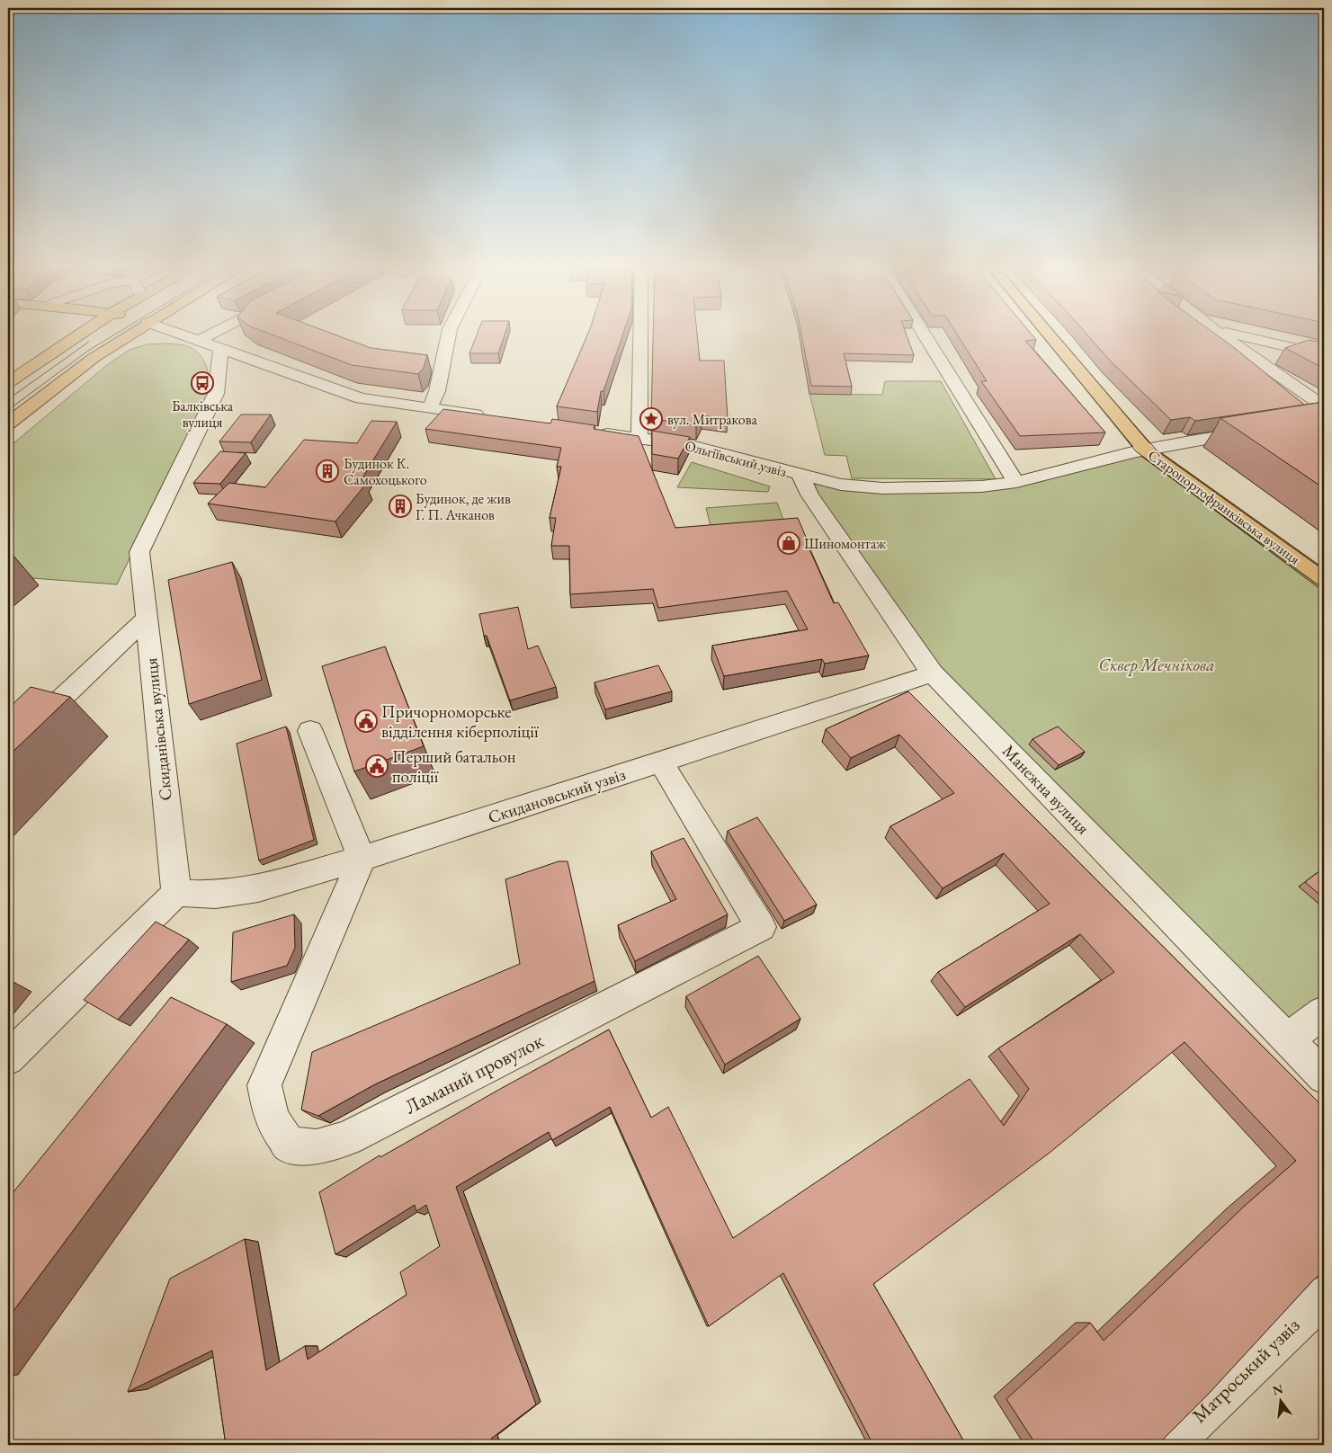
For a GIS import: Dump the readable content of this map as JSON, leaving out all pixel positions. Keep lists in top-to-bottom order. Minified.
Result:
{"streets":{"main road":["Старопортофранківська вулиця"],"street":["Ольгіївський узвіз","Скиданівська вулиця","Манежна вулиця","Скидановський узвіз","Ламаний провулок","Матроський узвіз"]},"crossings":[["Ольгіївський узвіз","Старопортофранківська вулиця"],["Ольгіївський узвіз","Манежна вулиця"],["Скиданівська вулиця","Скидановський узвіз"],["Манежна вулиця","Скидановський узвіз"],["Скидановський узвіз","Ламаний провулок"]],"parks":["Сквер Мечнікова"],"places":{"bus stop":["Балківська вулиця"],"place":["вул. Митракова"],"building":["Будинок К. Самохоцького","Будинок, де жив Г. П. Ачканов"],"shop":["Шиномонтаж"],"public building":["Причорноморське відділення кіберполіції","Перший батальон поліції"]},"north":"top"}
